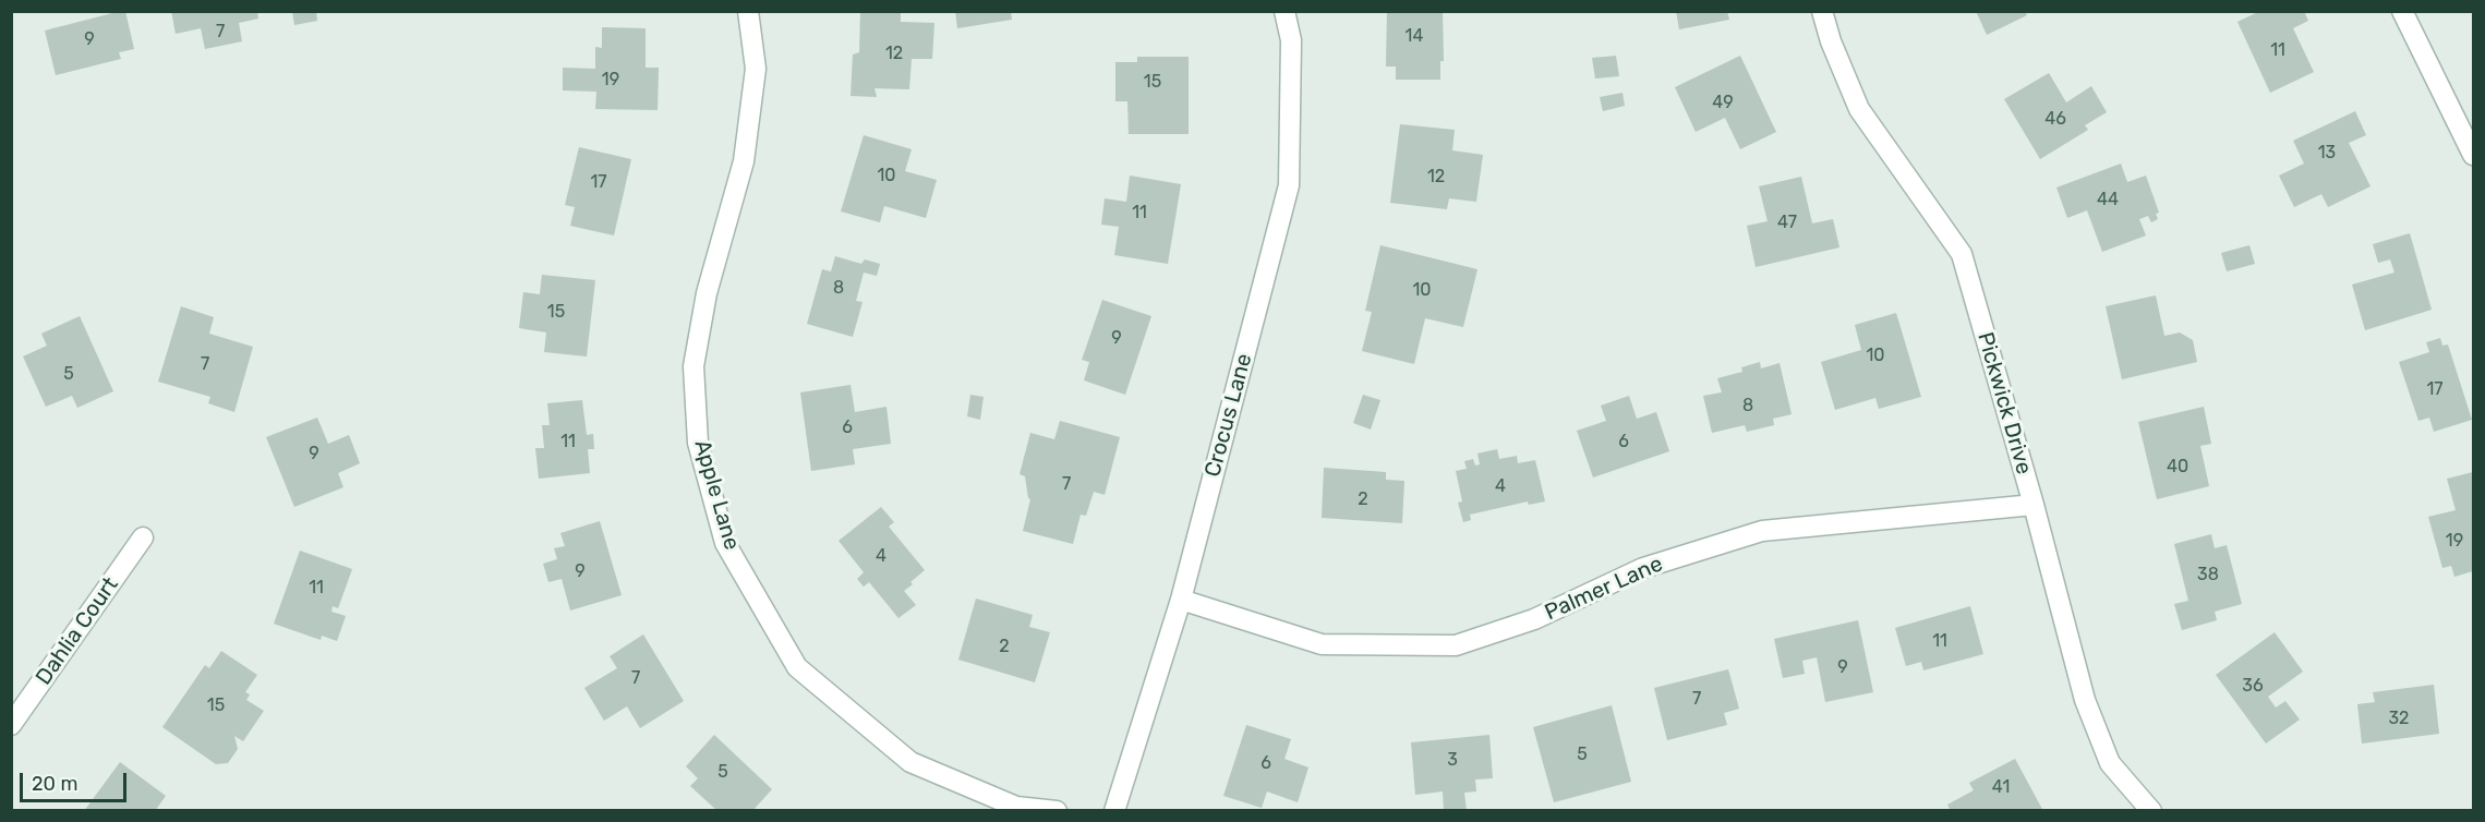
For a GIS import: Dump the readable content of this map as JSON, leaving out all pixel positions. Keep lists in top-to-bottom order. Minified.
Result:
{"streets":{"street":["Pickwick Drive","Crocus Lane","Apple Lane","Palmer Lane","Dahlia Court"]},"crossings":[["Pickwick Drive","Palmer Lane"],["Crocus Lane","Palmer Lane"]],"house_numbers":["7","14","9","11","12","19","15","49","46","13","10","12","17","44","11","47","8","10","15","9","10","7","5","17","8","6","11","6","9","40","7","4","2","19","4","9","38","11","11","2","9","7","36","7","15","32","5","3","6","5","41"],"scale_bar":"20 m"}
